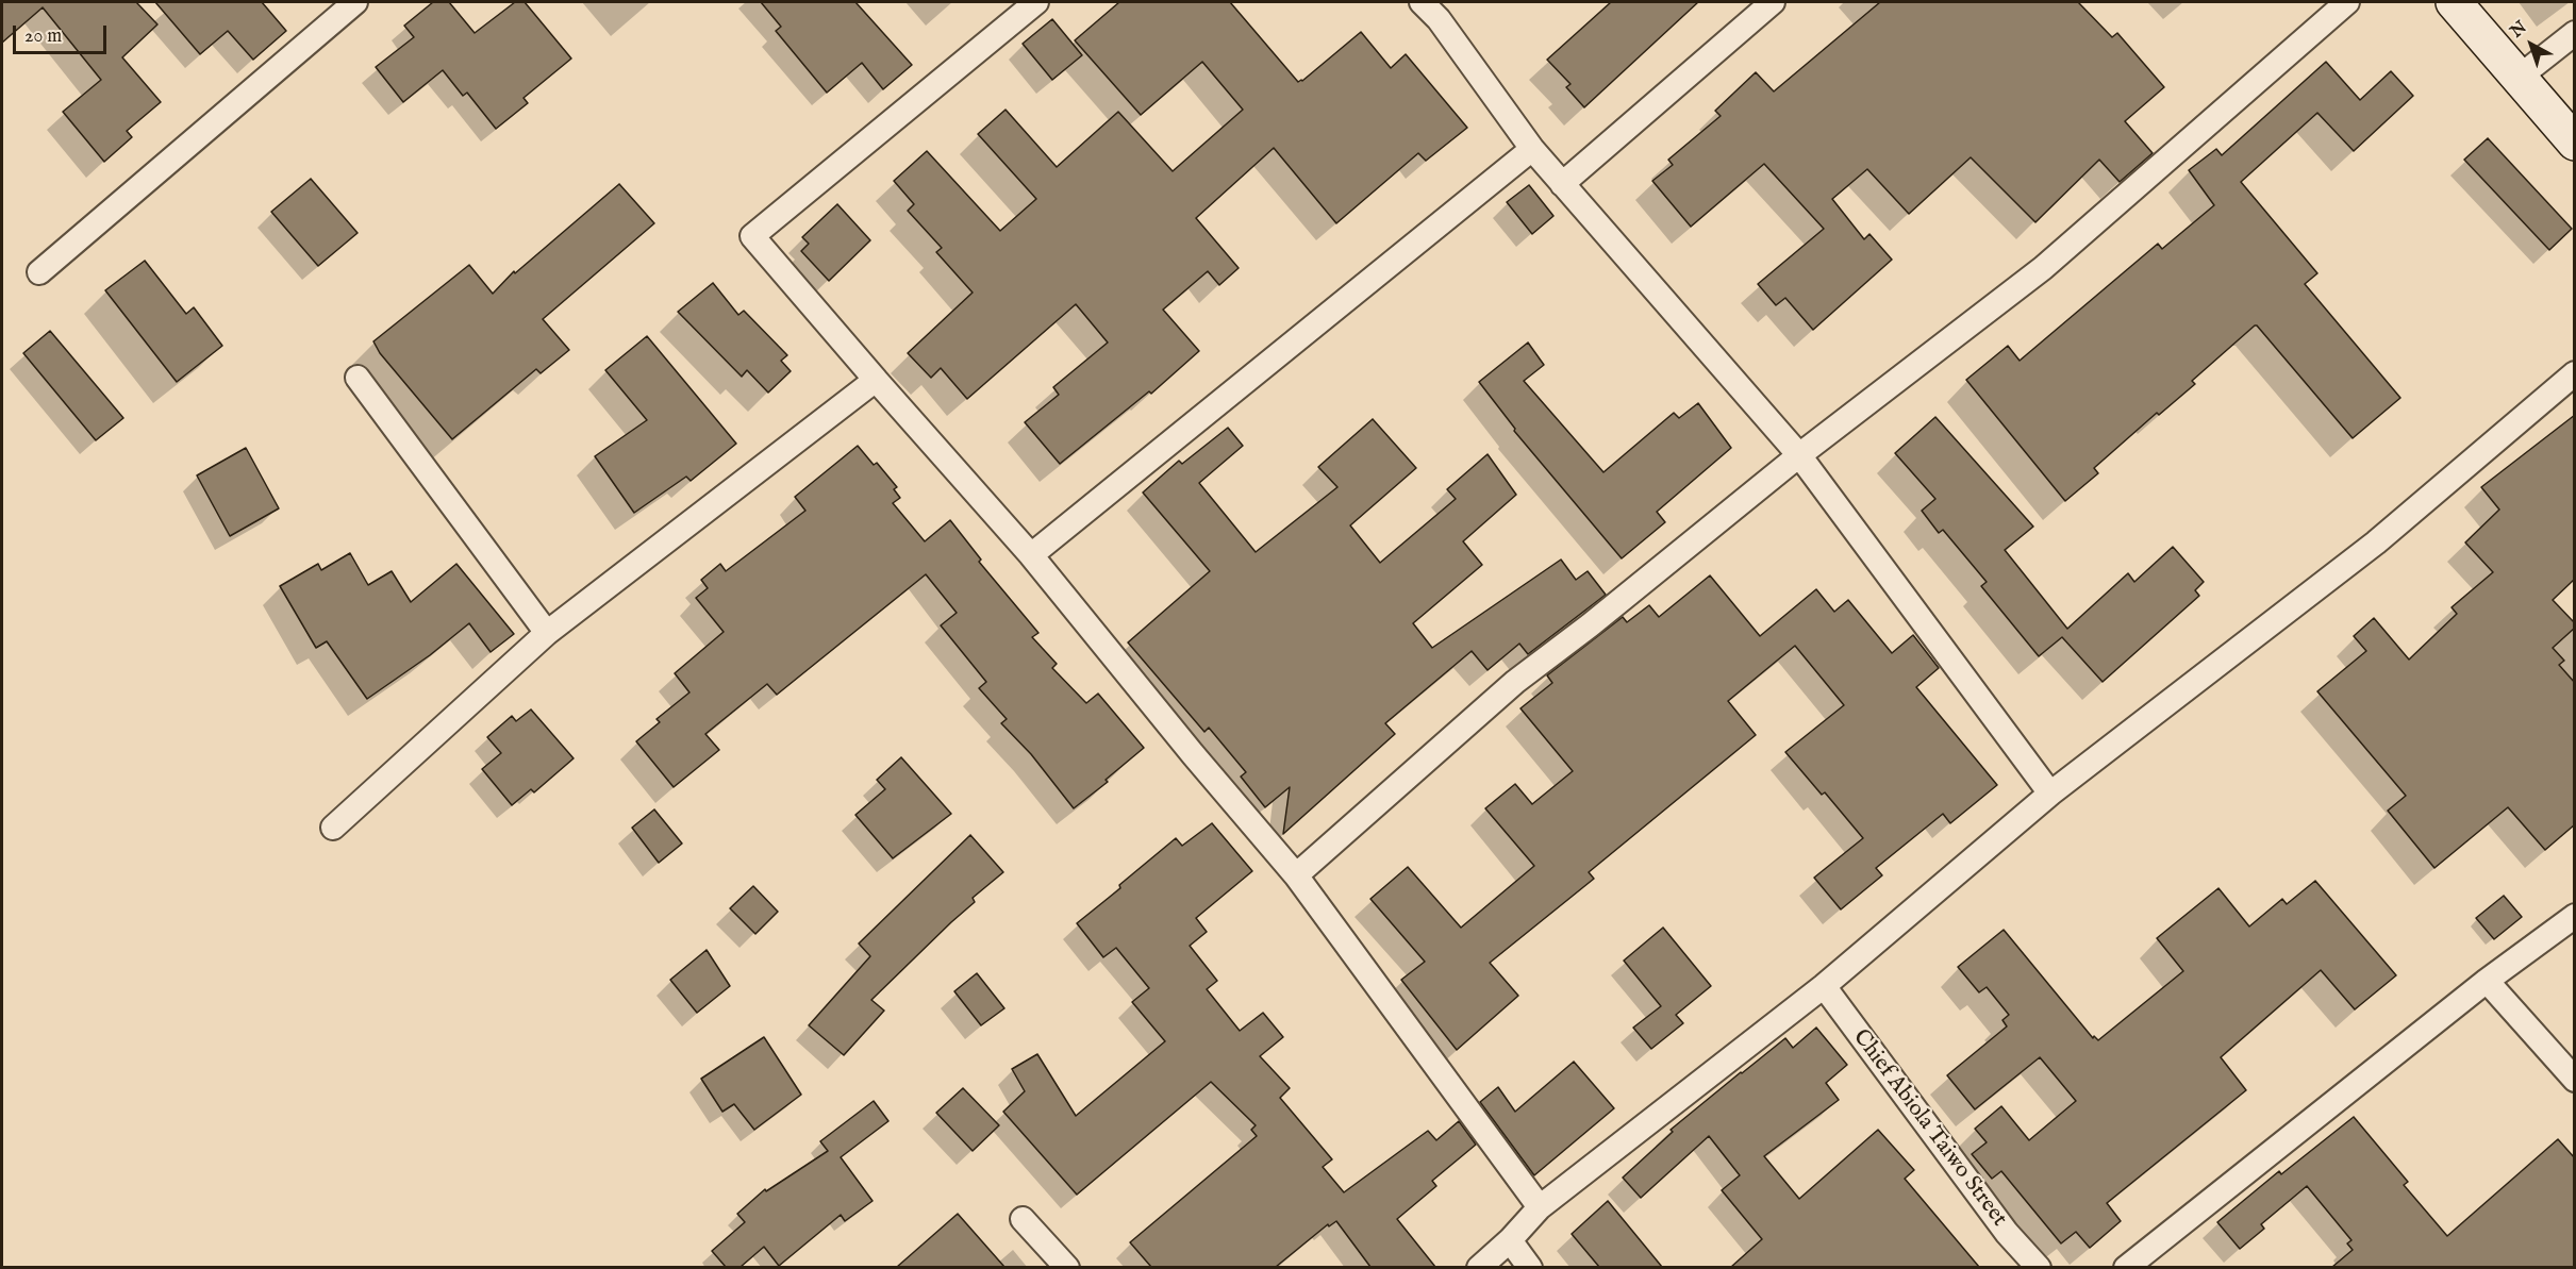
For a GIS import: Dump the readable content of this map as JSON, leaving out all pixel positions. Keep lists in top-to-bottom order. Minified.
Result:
{"streets":{"street":["Chief Abiola Taiwo Street"]},"scale_bar":"20 m","north":"top left"}
